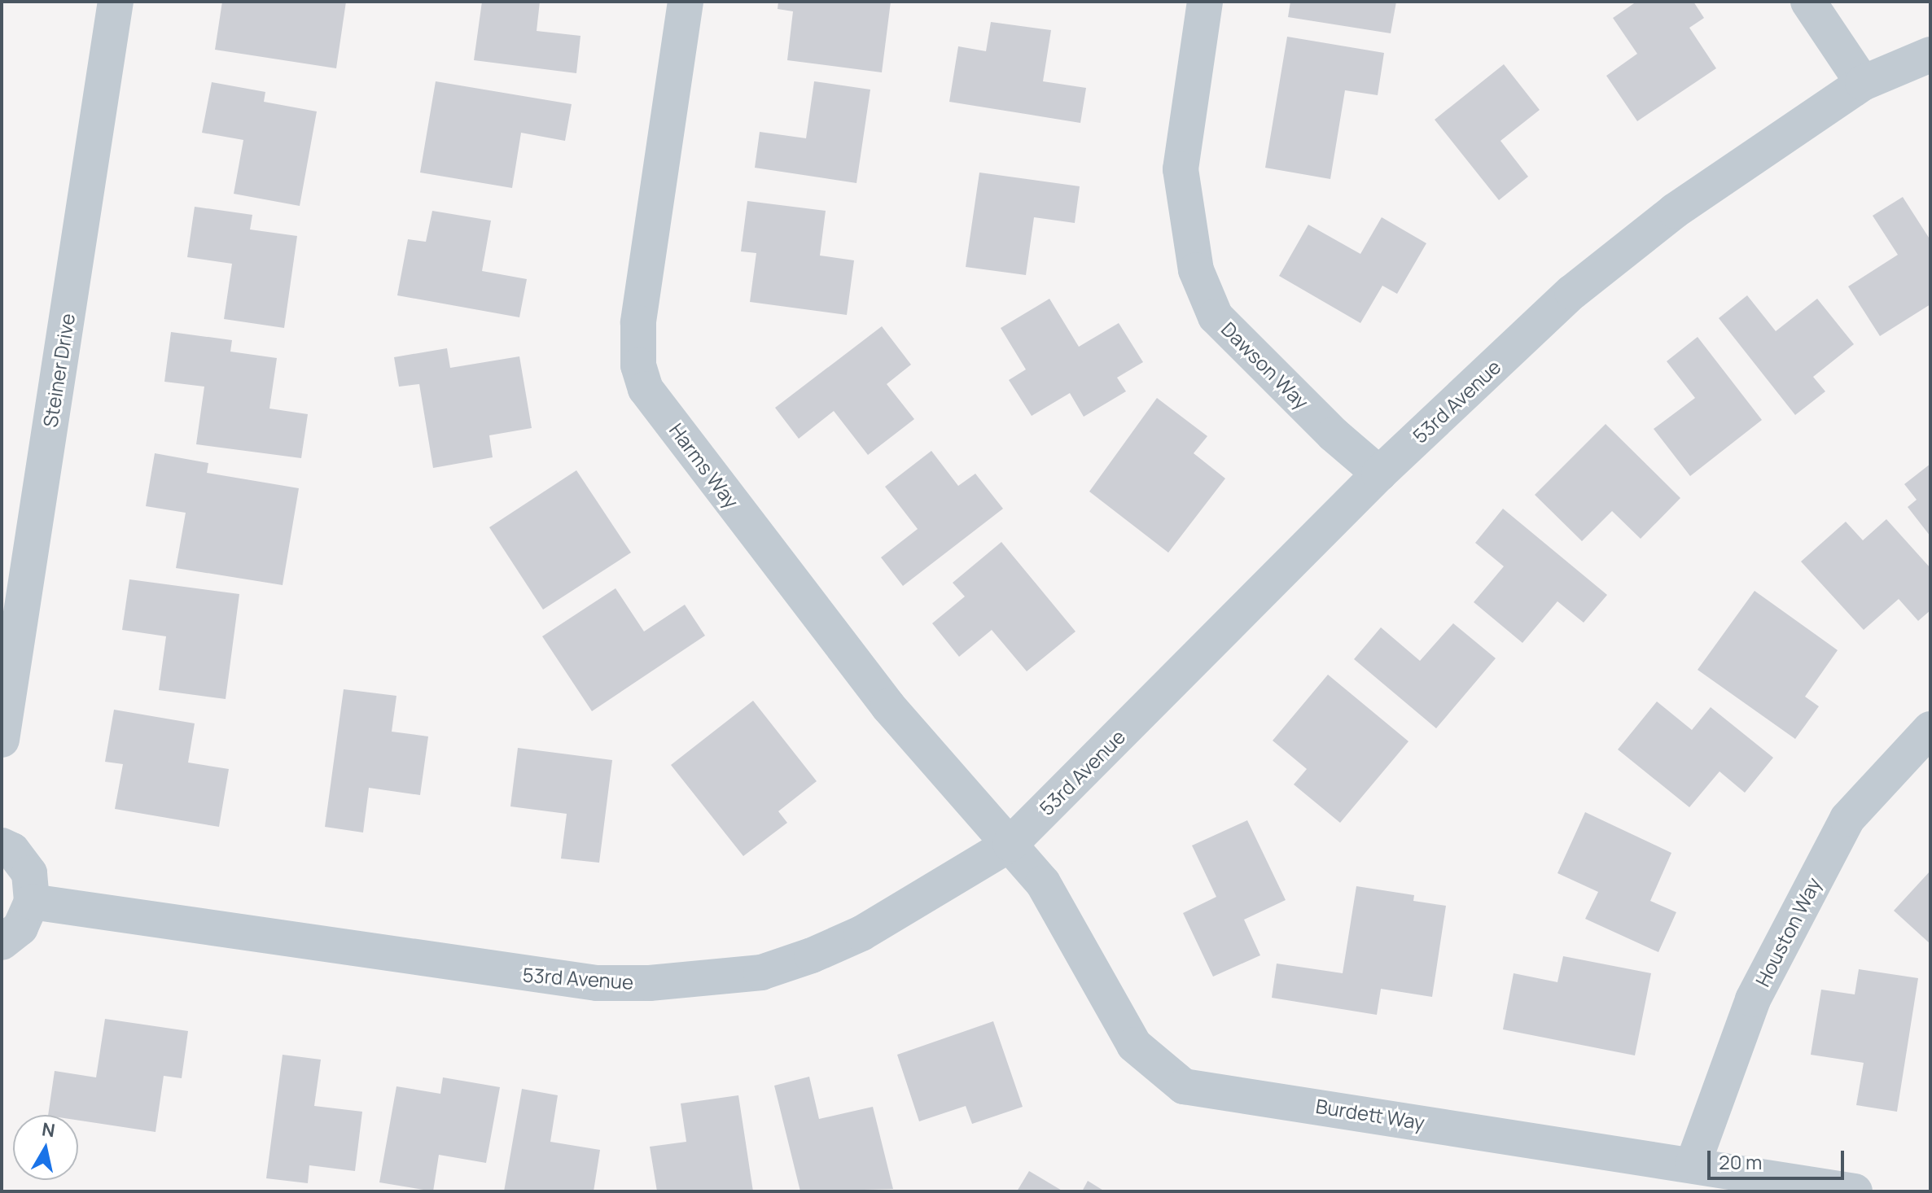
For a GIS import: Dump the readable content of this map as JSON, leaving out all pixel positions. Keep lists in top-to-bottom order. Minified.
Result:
{"streets":{"street":["Dawson Way","Steiner Drive","53rd Avenue","Harms Way","Houston Way","Burdett Way"]},"crossings":[["Dawson Way","53rd Avenue"],["53rd Avenue","Harms Way"],["53rd Avenue","Burdett Way"],["Harms Way","Burdett Way"],["Houston Way","Burdett Way"]],"scale_bar":"20 m","north":"top"}
